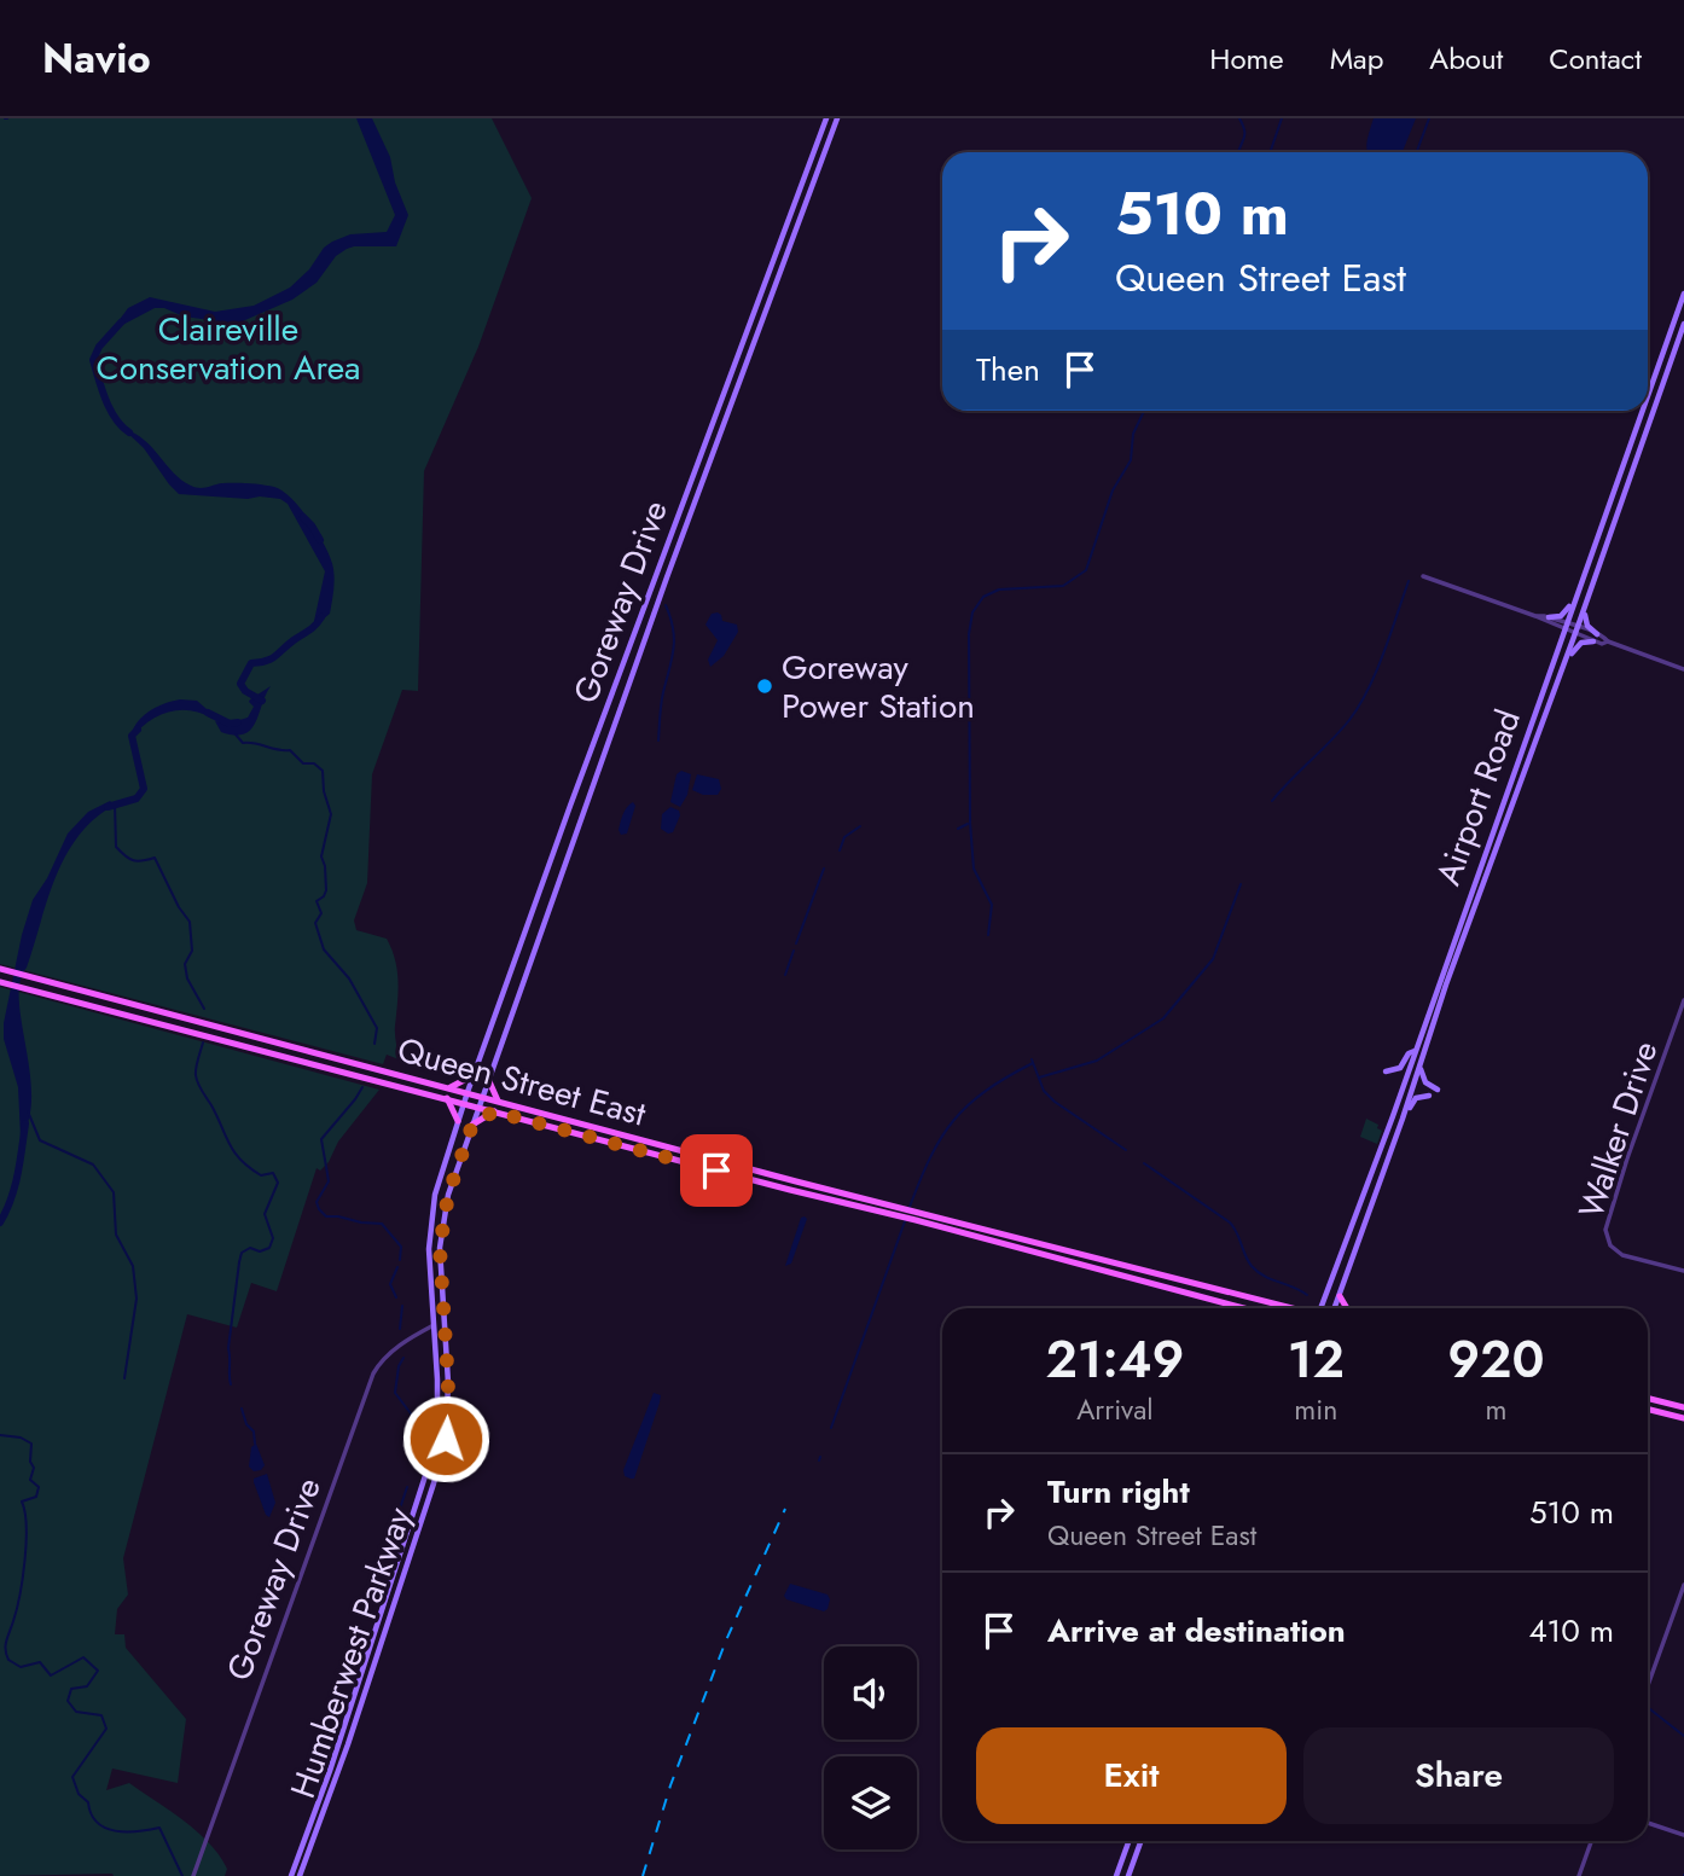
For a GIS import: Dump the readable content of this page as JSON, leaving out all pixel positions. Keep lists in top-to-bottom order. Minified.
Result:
{"streets":{"main road":["Goreway Drive","Airport Road","Queen Street East","Humberwest Parkway"],"street":["Walker Drive"]},"crossings":[["Goreway Drive","Queen Street East"],["Goreway Drive","Humberwest Parkway"],["Queen Street East","Humberwest Parkway"]],"parks":["Claireville Conservation Area"],"places":["Goreway Power Station"],"page":{"header":"Navio","nav":["Home","Map","About","Contact"],"turn":["510 m","Queen Street East"],"then":"Then","eta":["21:49","Arrival","12","min","920","m"],"list":[{"name":"Turn right","note":"Queen Street East","value":"510 m"},{"name":"Arrive at destination","value":"410 m"}],"buttons":["Exit","Share"]}}
